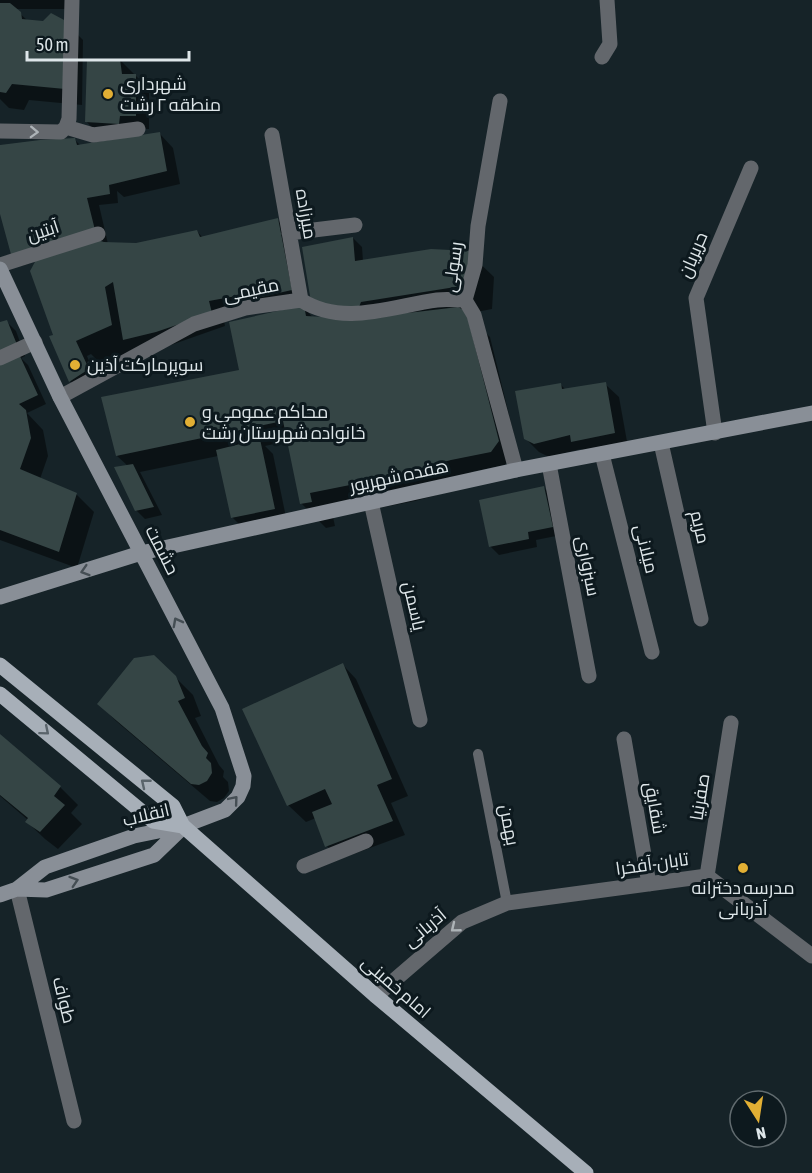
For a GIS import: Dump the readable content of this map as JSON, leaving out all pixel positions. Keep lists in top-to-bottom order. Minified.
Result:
{"streets":{"main road":["هفده شهریور","حشمت","انقلاب","امام خمینی"],"street":["میرزاده","آبتین","حریریان","رسولی","مقیمی","مریم","میلانی","سبزواری","یاسمن","صفرنیا","شقایق","تابان-آفخرا","آذربانی","طواف"],"lane":["بهمن"]},"crossings":[["میرزاده","مقیمی"],["آبتین","حشمت"],["حریریان","هفده شهریور"],["رسولی","مقیمی"],["رسولی","هفده شهریور"],["مقیمی","حشمت"],["هفده شهریور","مریم"],["هفده شهریور","میلانی"],["هفده شهریور","حشمت"],["هفده شهریور","سبزواری"],["هفده شهریور","یاسمن"],["حشمت","انقلاب"],["حشمت","امام خمینی"],["صفرنیا","تابان-آفخرا"],["شقایق","تابان-آفخرا"],["انقلاب","امام خمینی"],["انقلاب","طواف"],["بهمن","تابان-آفخرا"],["بهمن","آذربانی"],["تابان-آفخرا","آذربانی"],["آذربانی","امام خمینی"]],"one_way":["حشمت","آذربانی"],"places":["شهرداری منطقه ۲ رشت","سوپرمارکت آذین","محاکم عمومی و خانواده شهرستان رشت","مدرسه دخترانه آذربانی"],"scale_bar":"50 m","north":"bottom"}
